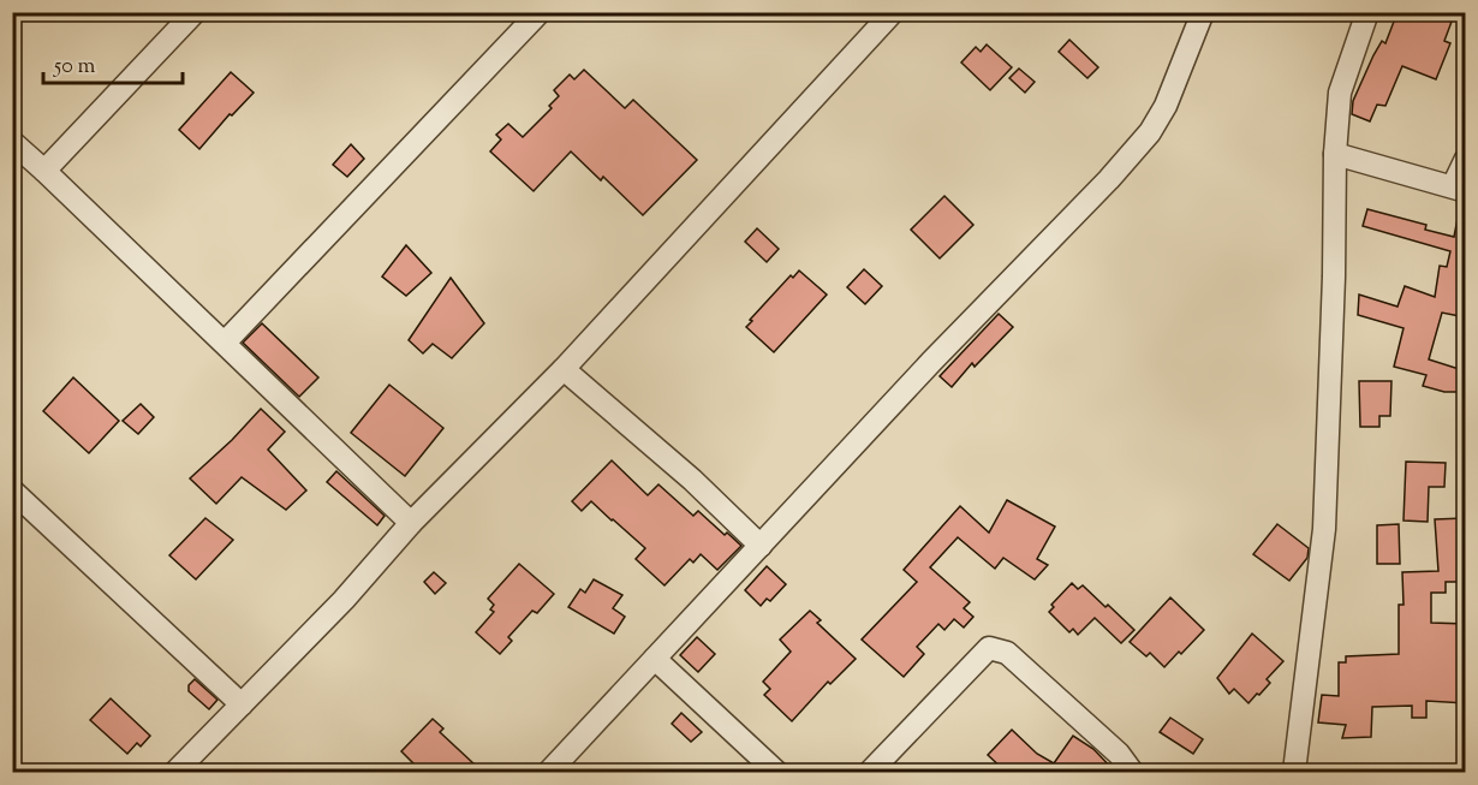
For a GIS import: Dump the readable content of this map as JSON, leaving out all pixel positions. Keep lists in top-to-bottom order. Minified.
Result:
{"scale_bar":"50 m"}
